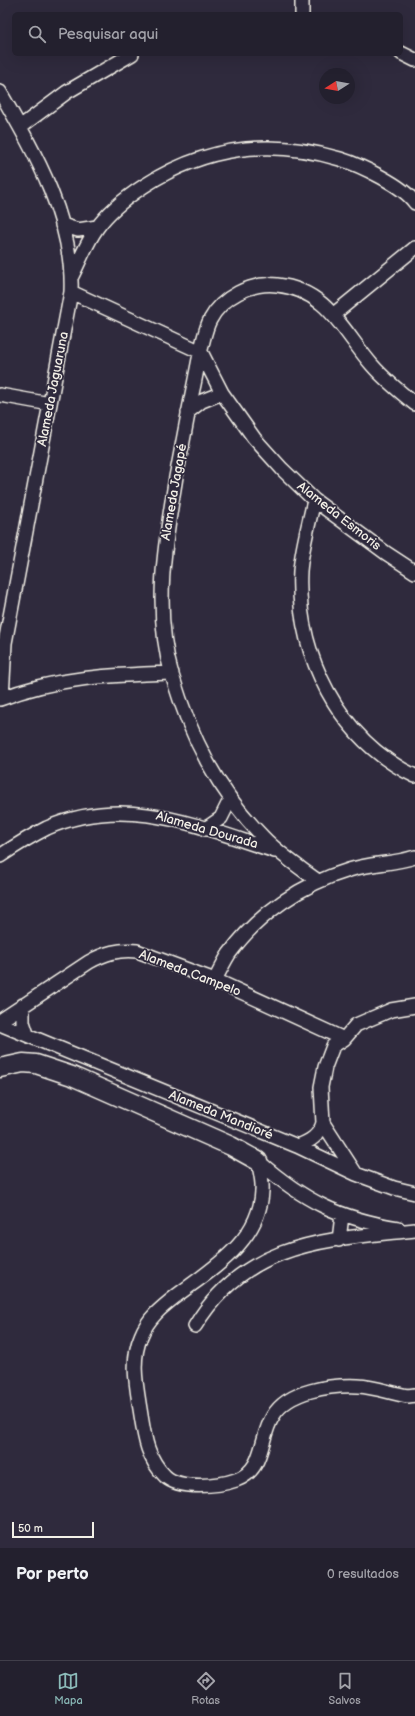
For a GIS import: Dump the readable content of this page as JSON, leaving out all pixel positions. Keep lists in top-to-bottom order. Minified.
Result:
{"streets":{"street":["Alameda Jaguaruna","Alameda Jagapé","Alameda Esmoris","Alameda Dourada","Alameda Campelo","Alameda Mandioré"]},"crossings":[["Alameda Jagapé","Alameda Esmoris"],["Alameda Jagapé","Alameda Dourada"]],"scale_bar":"50 m","north":"left","page":{"search":"Pesquisar aqui","scale":"50 m","heading":["Por perto","0 resultados"],"nav":["Mapa","Rotas","Salvos"]}}
